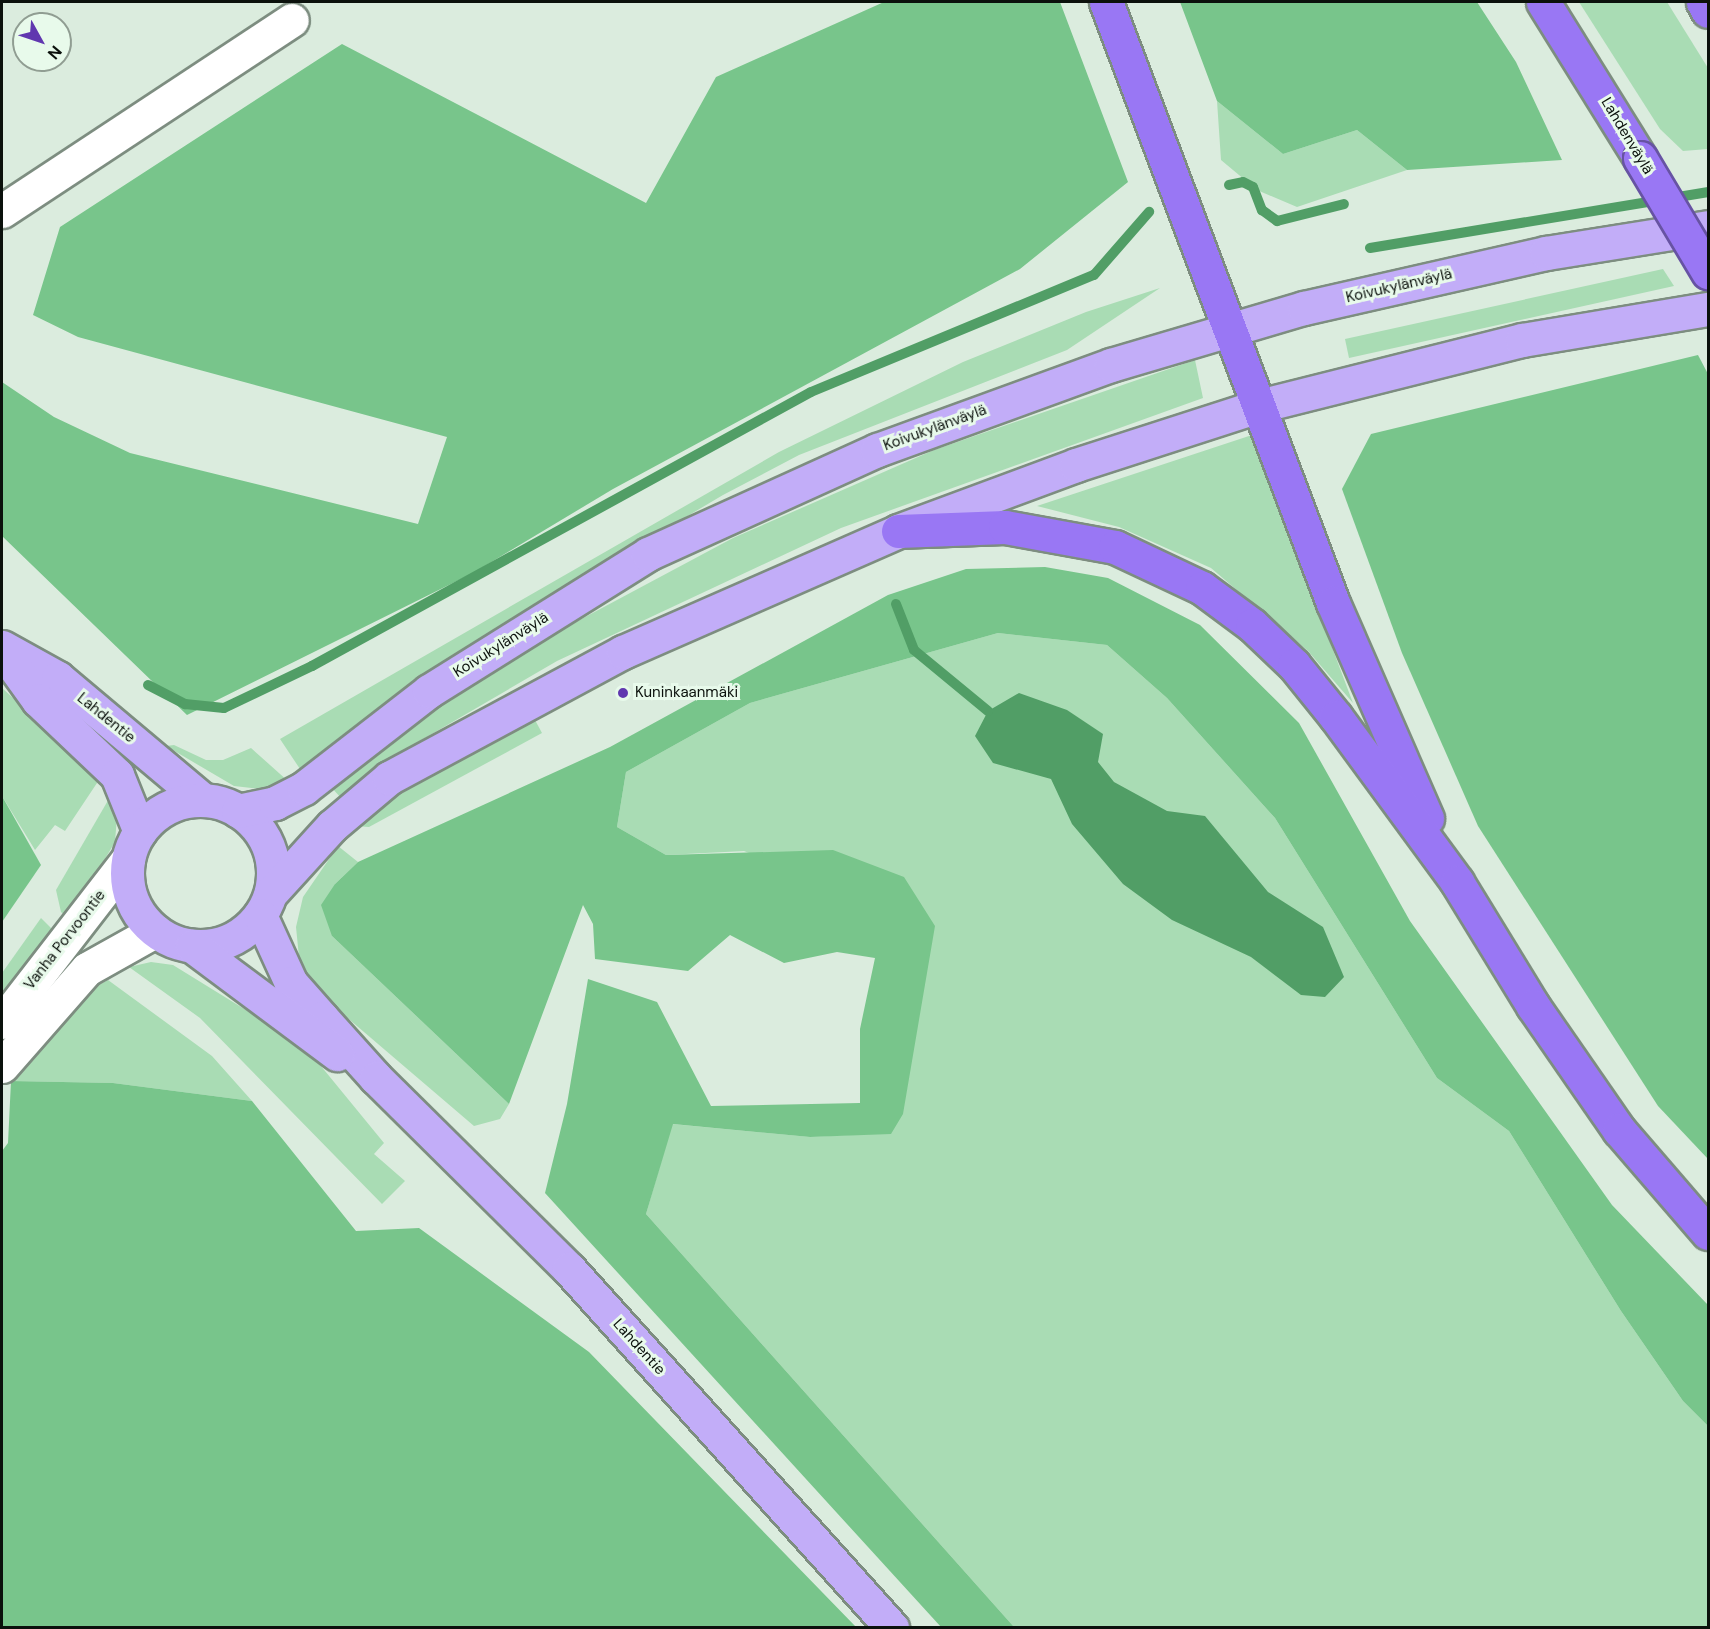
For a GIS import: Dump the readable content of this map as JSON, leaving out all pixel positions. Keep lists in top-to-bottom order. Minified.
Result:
{"streets":{"highway":["Lahdenväylä"],"main road":["Koivukylänväylä","Lahdentie"],"street":["Vanha Porvoontie"]},"crossings":[["Koivukylänväylä","Lahdentie"],["Koivukylänväylä","Vanha Porvoontie"],["Lahdentie","Vanha Porvoontie"]],"places":["Kuninkaanmäki"],"north":"bottom right"}
